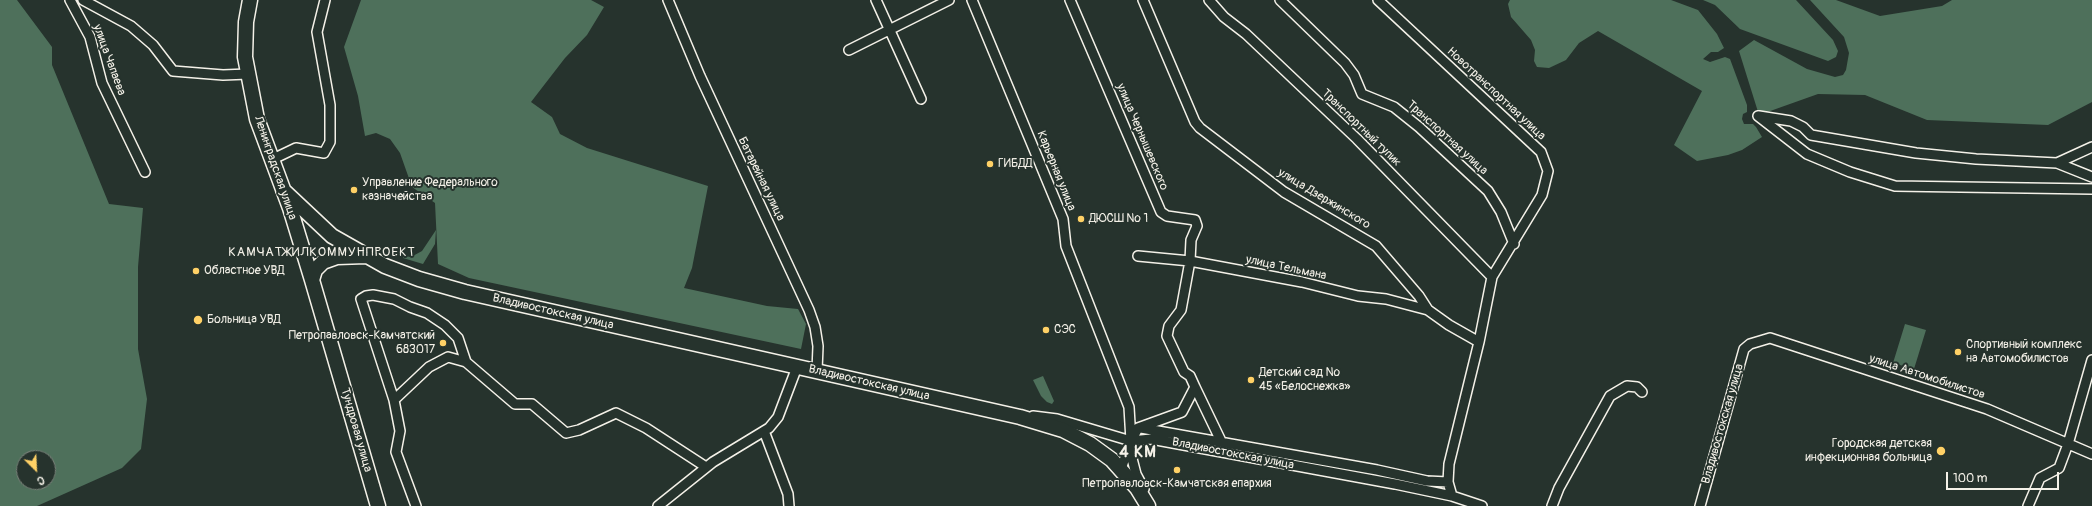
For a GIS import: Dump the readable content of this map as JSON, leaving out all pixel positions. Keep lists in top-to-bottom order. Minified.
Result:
{"streets":{"main road":["Ленинградская улица","Владивостокская улица","Тундровая улица"],"street":["улица Чапаева","Новотранспортная улица","Транспортный тупик","улица Чернышевского","Транспортная улица","Карьерная улица","Батарейная улица","улица Дзержинского","улица Тельмана","улица Автомобилистов"]},"crossings":[["Новотранспортная улица","Транспортный тупик"],["Новотранспортная улица","Транспортная улица"],["Новотранспортная улица","улица Дзержинского"],["Новотранспортная улица","Владивостокская улица"],["улица Чернышевского","улица Тельмана"],["Ленинградская улица","Владивостокская улица"],["Ленинградская улица","Тундровая улица"],["Карьерная улица","Владивостокская улица"],["Батарейная улица","Владивостокская улица"],["улица Дзержинского","улица Тельмана"],["Владивостокская улица","улица Автомобилистов"]],"districts":["КАМЧАТЖИЛКОММУНПРОЕКТ","4 КМ"],"places":["ГИБДД","Управление Федерального казначейства","ДЮСШ № 1","Областное УВД","Больница УВД","СЭС","Петропавловск-Камчатский 683017","Спортивный комплекс на Автомобилистов","Детский сад № 45 «Белоснежка»","Городская детская инфекционная больница","Петропавловск-Камчатская епархия"],"scale_bar":"100 m","north":"bottom right"}
